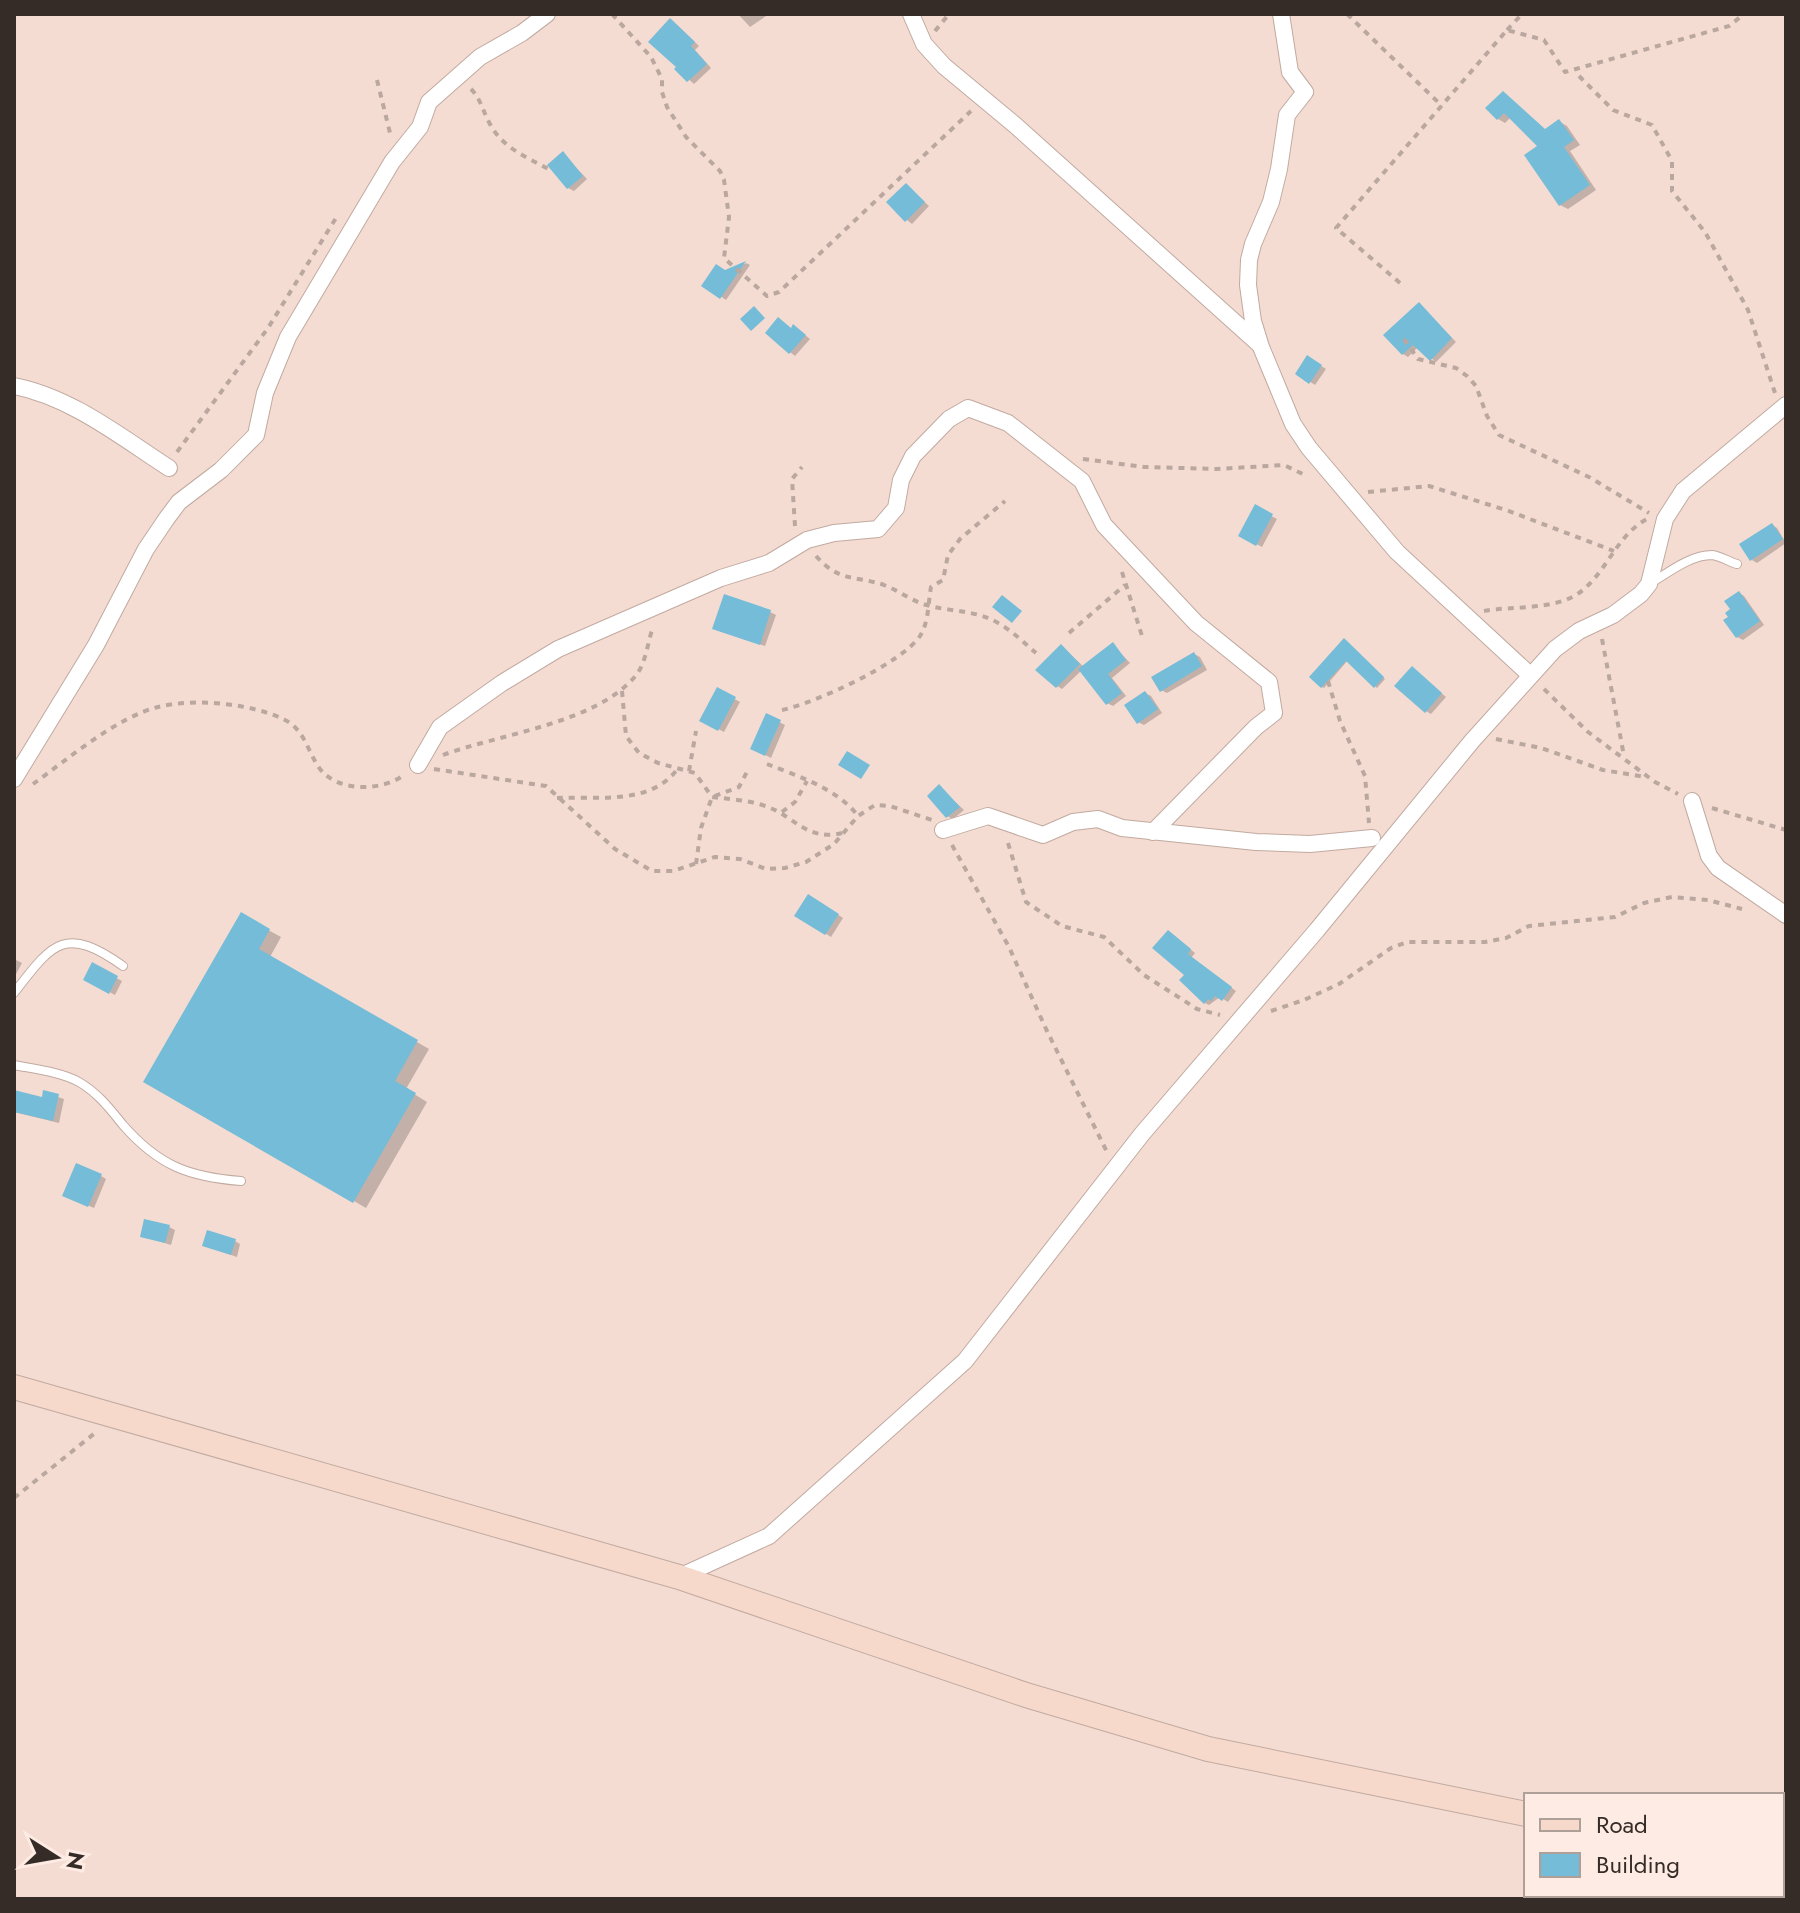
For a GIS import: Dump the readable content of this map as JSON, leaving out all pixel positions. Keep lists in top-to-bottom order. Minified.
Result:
{"legend":["Road","Building"],"north":"right"}
